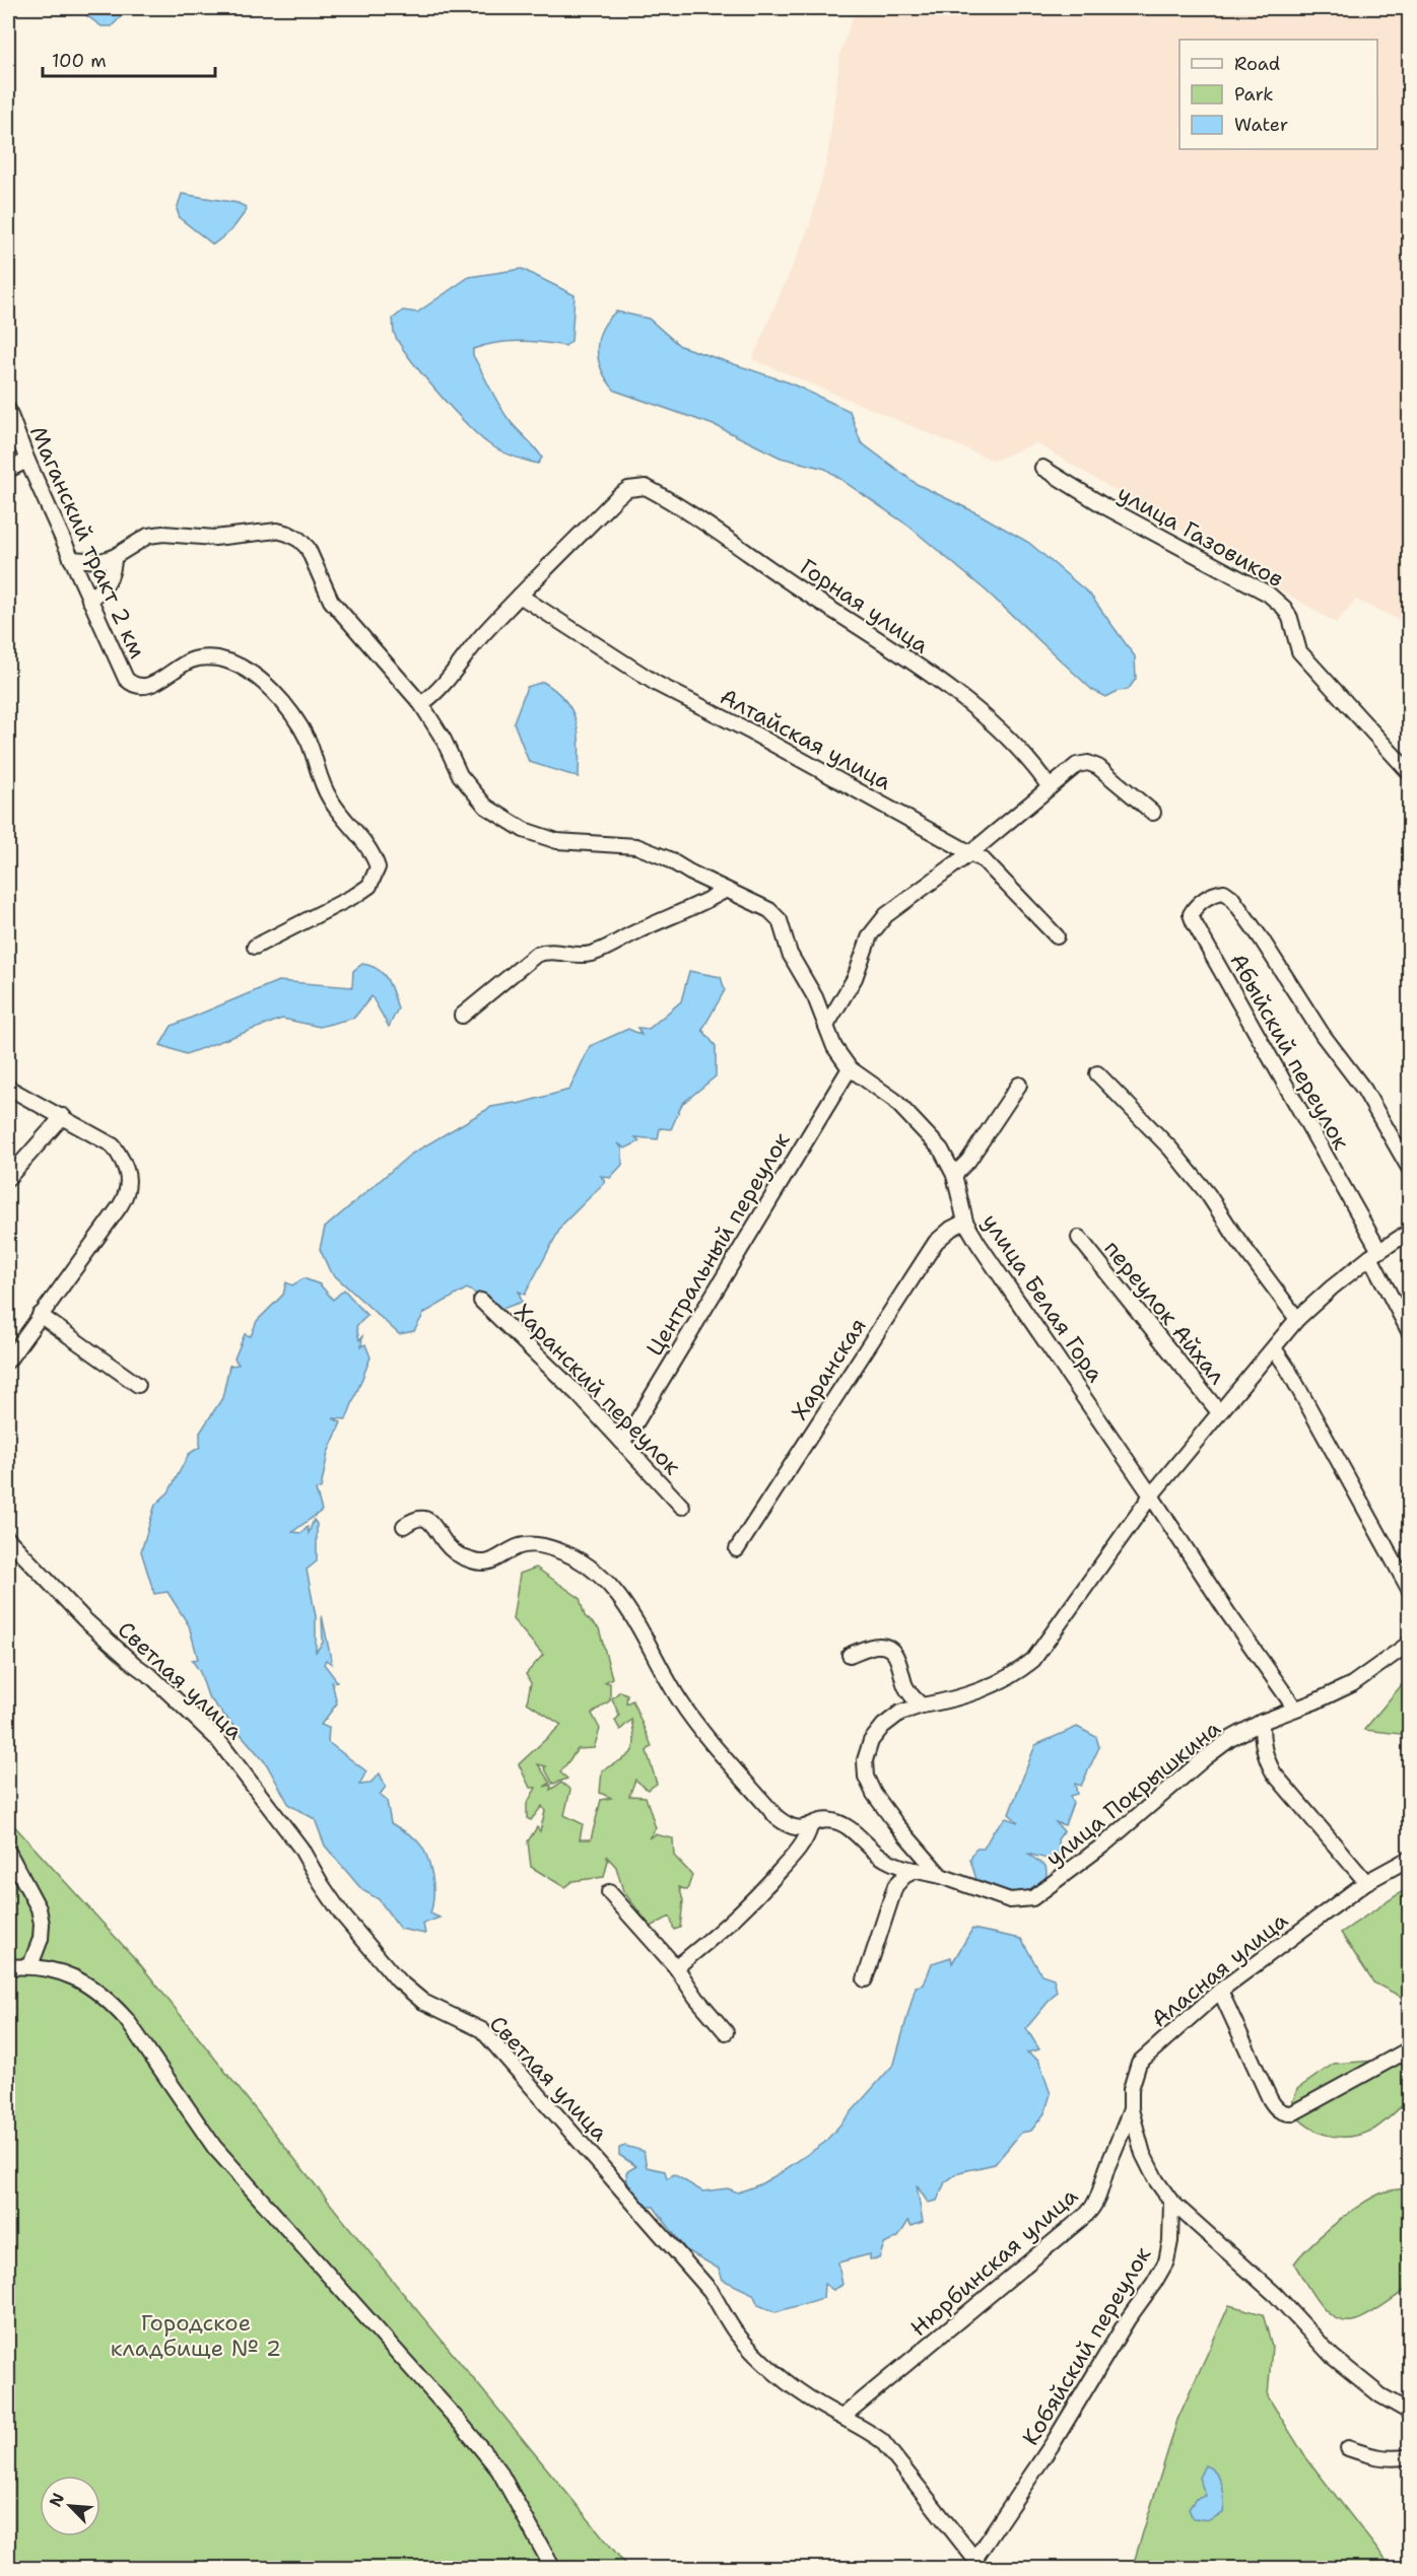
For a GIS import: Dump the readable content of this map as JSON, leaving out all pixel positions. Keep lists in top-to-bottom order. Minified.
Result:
{"streets":{"street":["улица Газовиков","Маганский тракт 2 км","Горная улица","Алтайская улица","Абыйский переулок","Центральный переулок","улица Белая Гора","переулок Айхал","Харанская","Харанский переулок","Светлая улица","улица Покрышкина","Аласная улица","Нюрбинская улица","Кобяйский переулок"]},"crossings":[["Маганский тракт 2 км","улица Белая Гора"],["Горная улица","Алтайская улица"],["Центральный переулок","улица Белая Гора"],["Центральный переулок","Харанский переулок"],["улица Белая Гора","Харанская"],["улица Белая Гора","улица Покрышкина"],["Светлая улица","Нюрбинская улица"],["Светлая улица","Кобяйский переулок"],["Аласная улица","Нюрбинская улица"]],"parks":["Городское кладбище № 2"],"legend":["Road","Park","Water"],"scale_bar":"100 m","north":"top left"}
